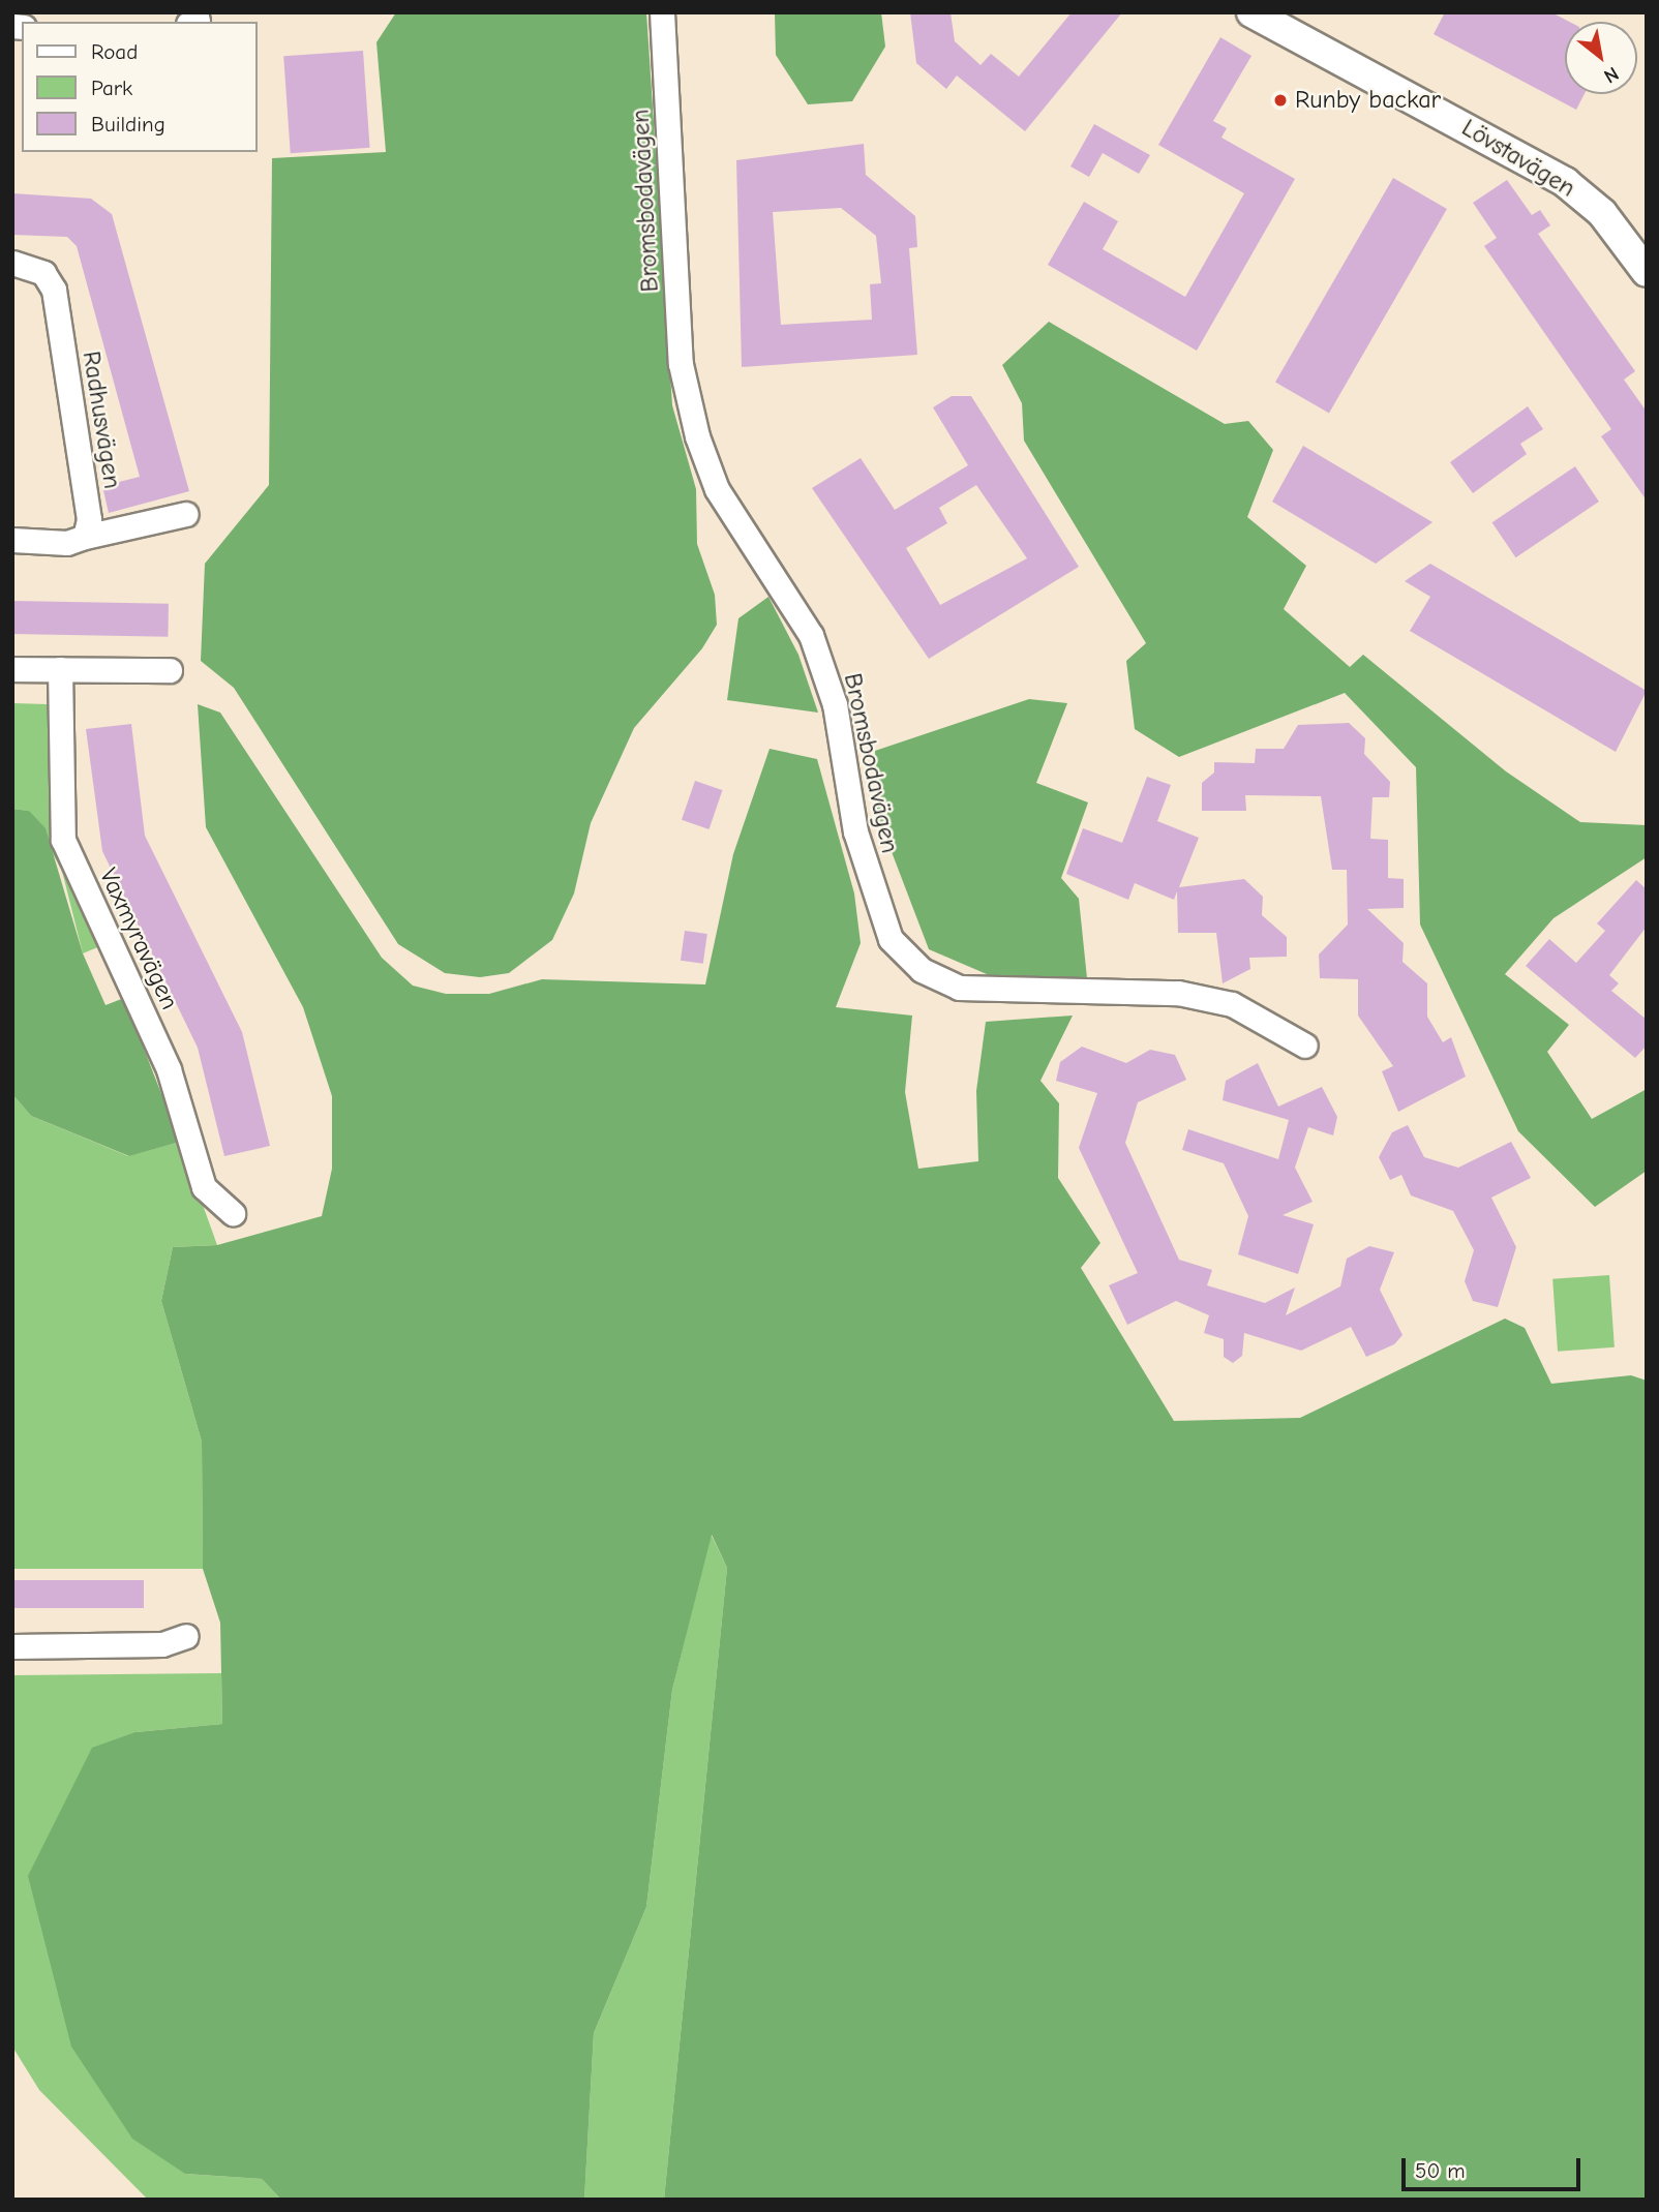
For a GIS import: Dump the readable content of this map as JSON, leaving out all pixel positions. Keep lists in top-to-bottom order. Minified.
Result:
{"streets":{"street":["Lövstavägen","Bromsbodavägen","Radhusvägen","Vaxmyravägen"]},"places":["Runby backar"],"legend":["Road","Park","Building"],"scale_bar":"50 m","north":"bottom right"}
